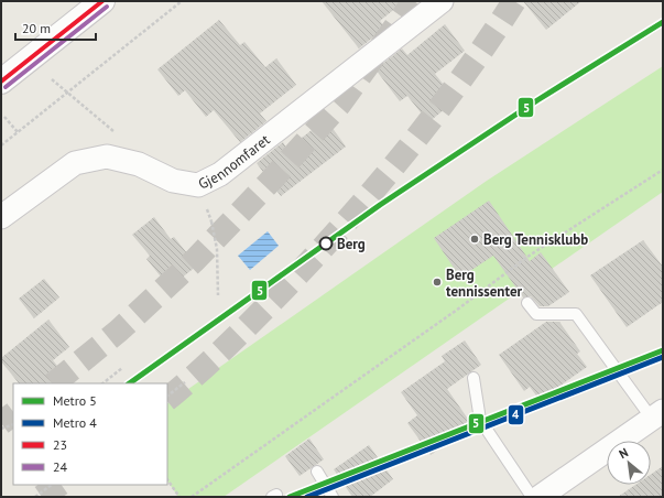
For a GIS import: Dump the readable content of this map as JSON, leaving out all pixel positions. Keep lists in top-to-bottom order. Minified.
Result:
{"streets":{"street":["Gjennomfaret"]},"places":["Berg Tennisklubb","Berg","Berg tennissenter"],"lines":["transit line 23","transit line 24","metro line 5","metro line 4"],"legend":["Metro 5","Metro 4","23","24"],"scale_bar":"20 m","north":"top left"}
